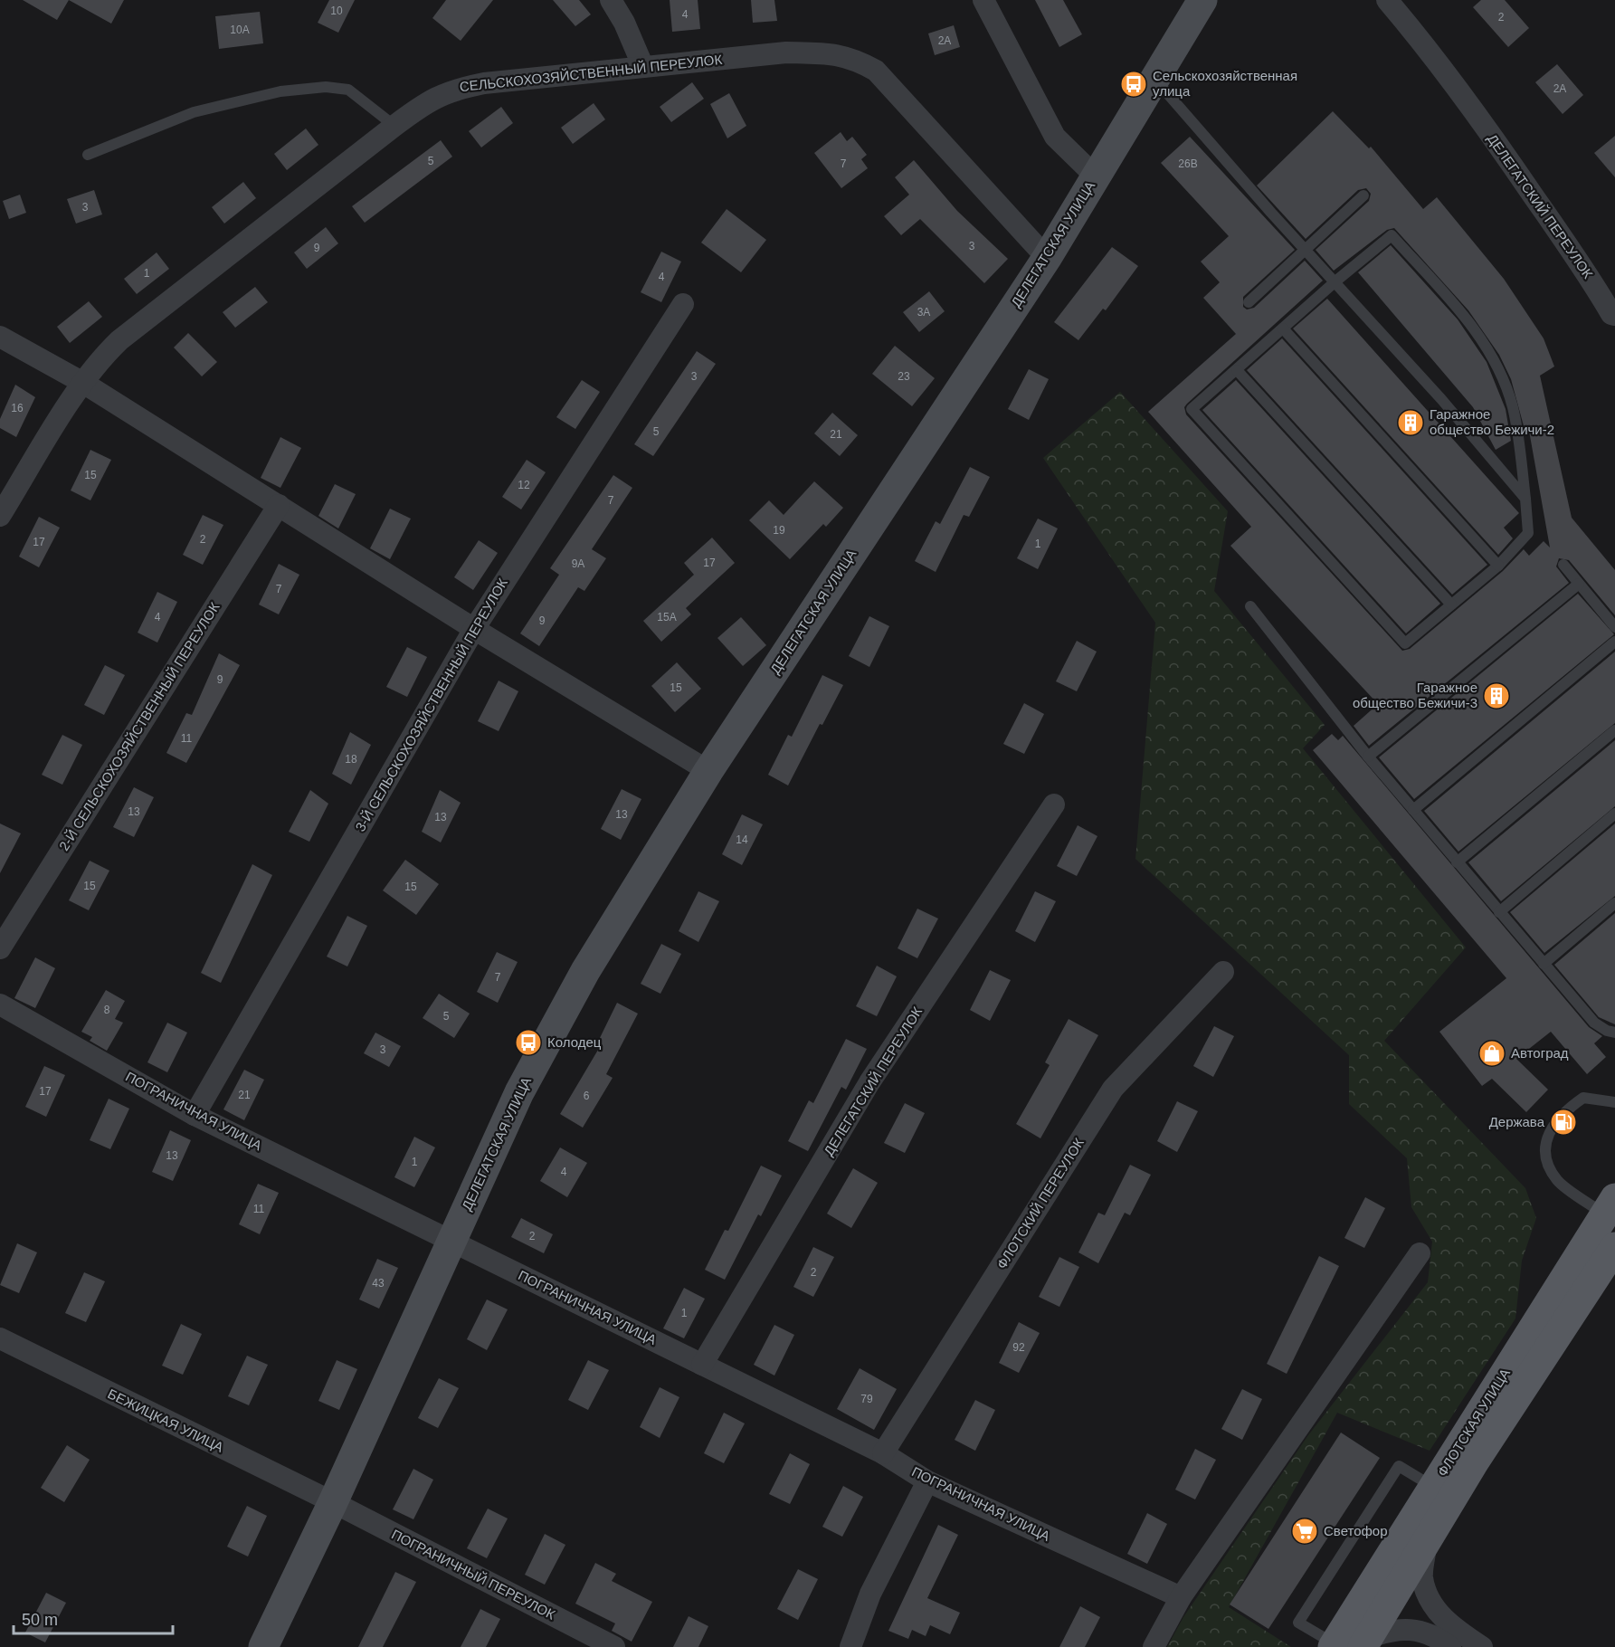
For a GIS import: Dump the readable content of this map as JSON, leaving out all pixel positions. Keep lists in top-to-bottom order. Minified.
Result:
{"streets":{"main road":["ФЛОТСКАЯ УЛИЦА"],"street":["СЕЛЬСКОХОЗЯЙСТВЕННЫЙ ПЕРЕУЛОК","ДЕЛЕГАТСКИЙ ПЕРЕУЛОК","ДЕЛЕГАТСКАЯ УЛИЦА","3-Й СЕЛЬСКОХОЗЯЙСТВЕННЫЙ ПЕРЕУЛОК","2-Й СЕЛЬСКОХОЗЯЙСТВЕННЫЙ ПЕРЕУЛОК","ПОГРАНИЧНАЯ УЛИЦА","ФЛОТСКИЙ ПЕРЕУЛОК","БЕЖИЦКАЯ УЛИЦА","ПОГРАНИЧНЫЙ ПЕРЕУЛОК"]},"crossings":[["СЕЛЬСКОХОЗЯЙСТВЕННЫЙ ПЕРЕУЛОК","ДЕЛЕГАТСКАЯ УЛИЦА"],["ДЕЛЕГАТСКИЙ ПЕРЕУЛОК","ПОГРАНИЧНАЯ УЛИЦА"],["ДЕЛЕГАТСКАЯ УЛИЦА","ПОГРАНИЧНАЯ УЛИЦА"],["3-Й СЕЛЬСКОХОЗЯЙСТВЕННЫЙ ПЕРЕУЛОК","ПОГРАНИЧНАЯ УЛИЦА"],["ПОГРАНИЧНАЯ УЛИЦА","ФЛОТСКИЙ ПЕРЕУЛОК"],["БЕЖИЦКАЯ УЛИЦА","ПОГРАНИЧНЫЙ ПЕРЕУЛОК"]],"places":{"bus stop":["Сельскохозяйственная улица","Колодец"],"building":["Гаражное общество Бежичи-2","Гаражное общество Бежичи-3"],"shop":["Автоград"],"fuel station":["Держава"],"supermarket":["Светофор"]},"house_numbers":["10","4","2","10А","2А","2А","5","7","26В","3","3","9","1","4","3А","3","23","16","5","21","15","12","7","19","2","17","1","17","9А","7","4","15А","9","9","15","11","18","13","13","13","14","15","15","7","8","5","3","17","21","6","13","1","4","11","2","2","43","1","92","79"],"scale_bar":"50 m"}
